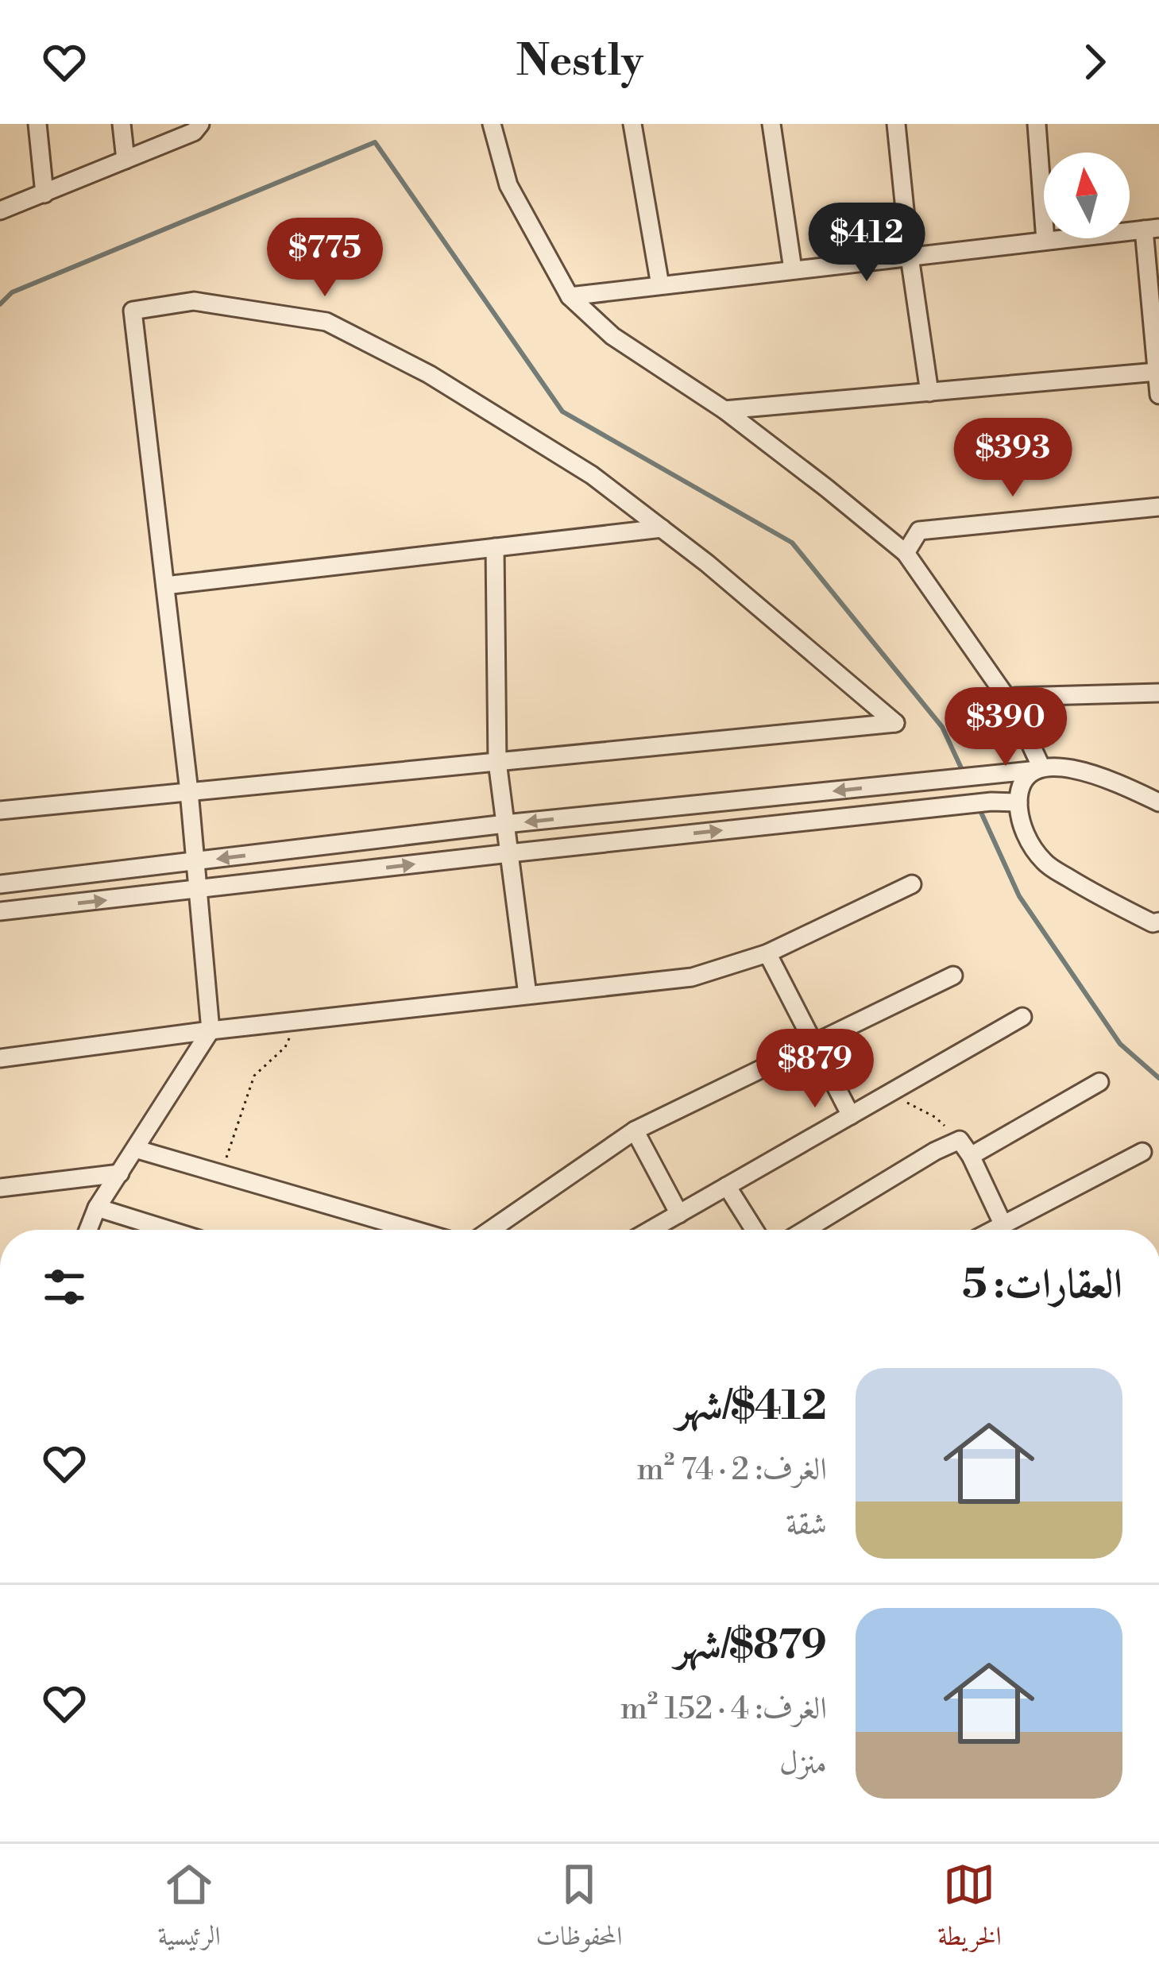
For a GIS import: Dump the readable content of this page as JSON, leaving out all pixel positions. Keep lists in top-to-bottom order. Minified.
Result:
{"north":"top","page":{"header":"Nestly","price":["$412","$775","$393","$390","$879"],"heading":"العقارات: 5","list":[{"name":"$412/شهر","note":"الغرف: 2 · 74 m² · شقة"},{"name":"$879/شهر","note":"الغرف: 4 · 152 m² · منزل"}],"tabs":["الخريطة","المحفوظات","الرئيسية"]}}
